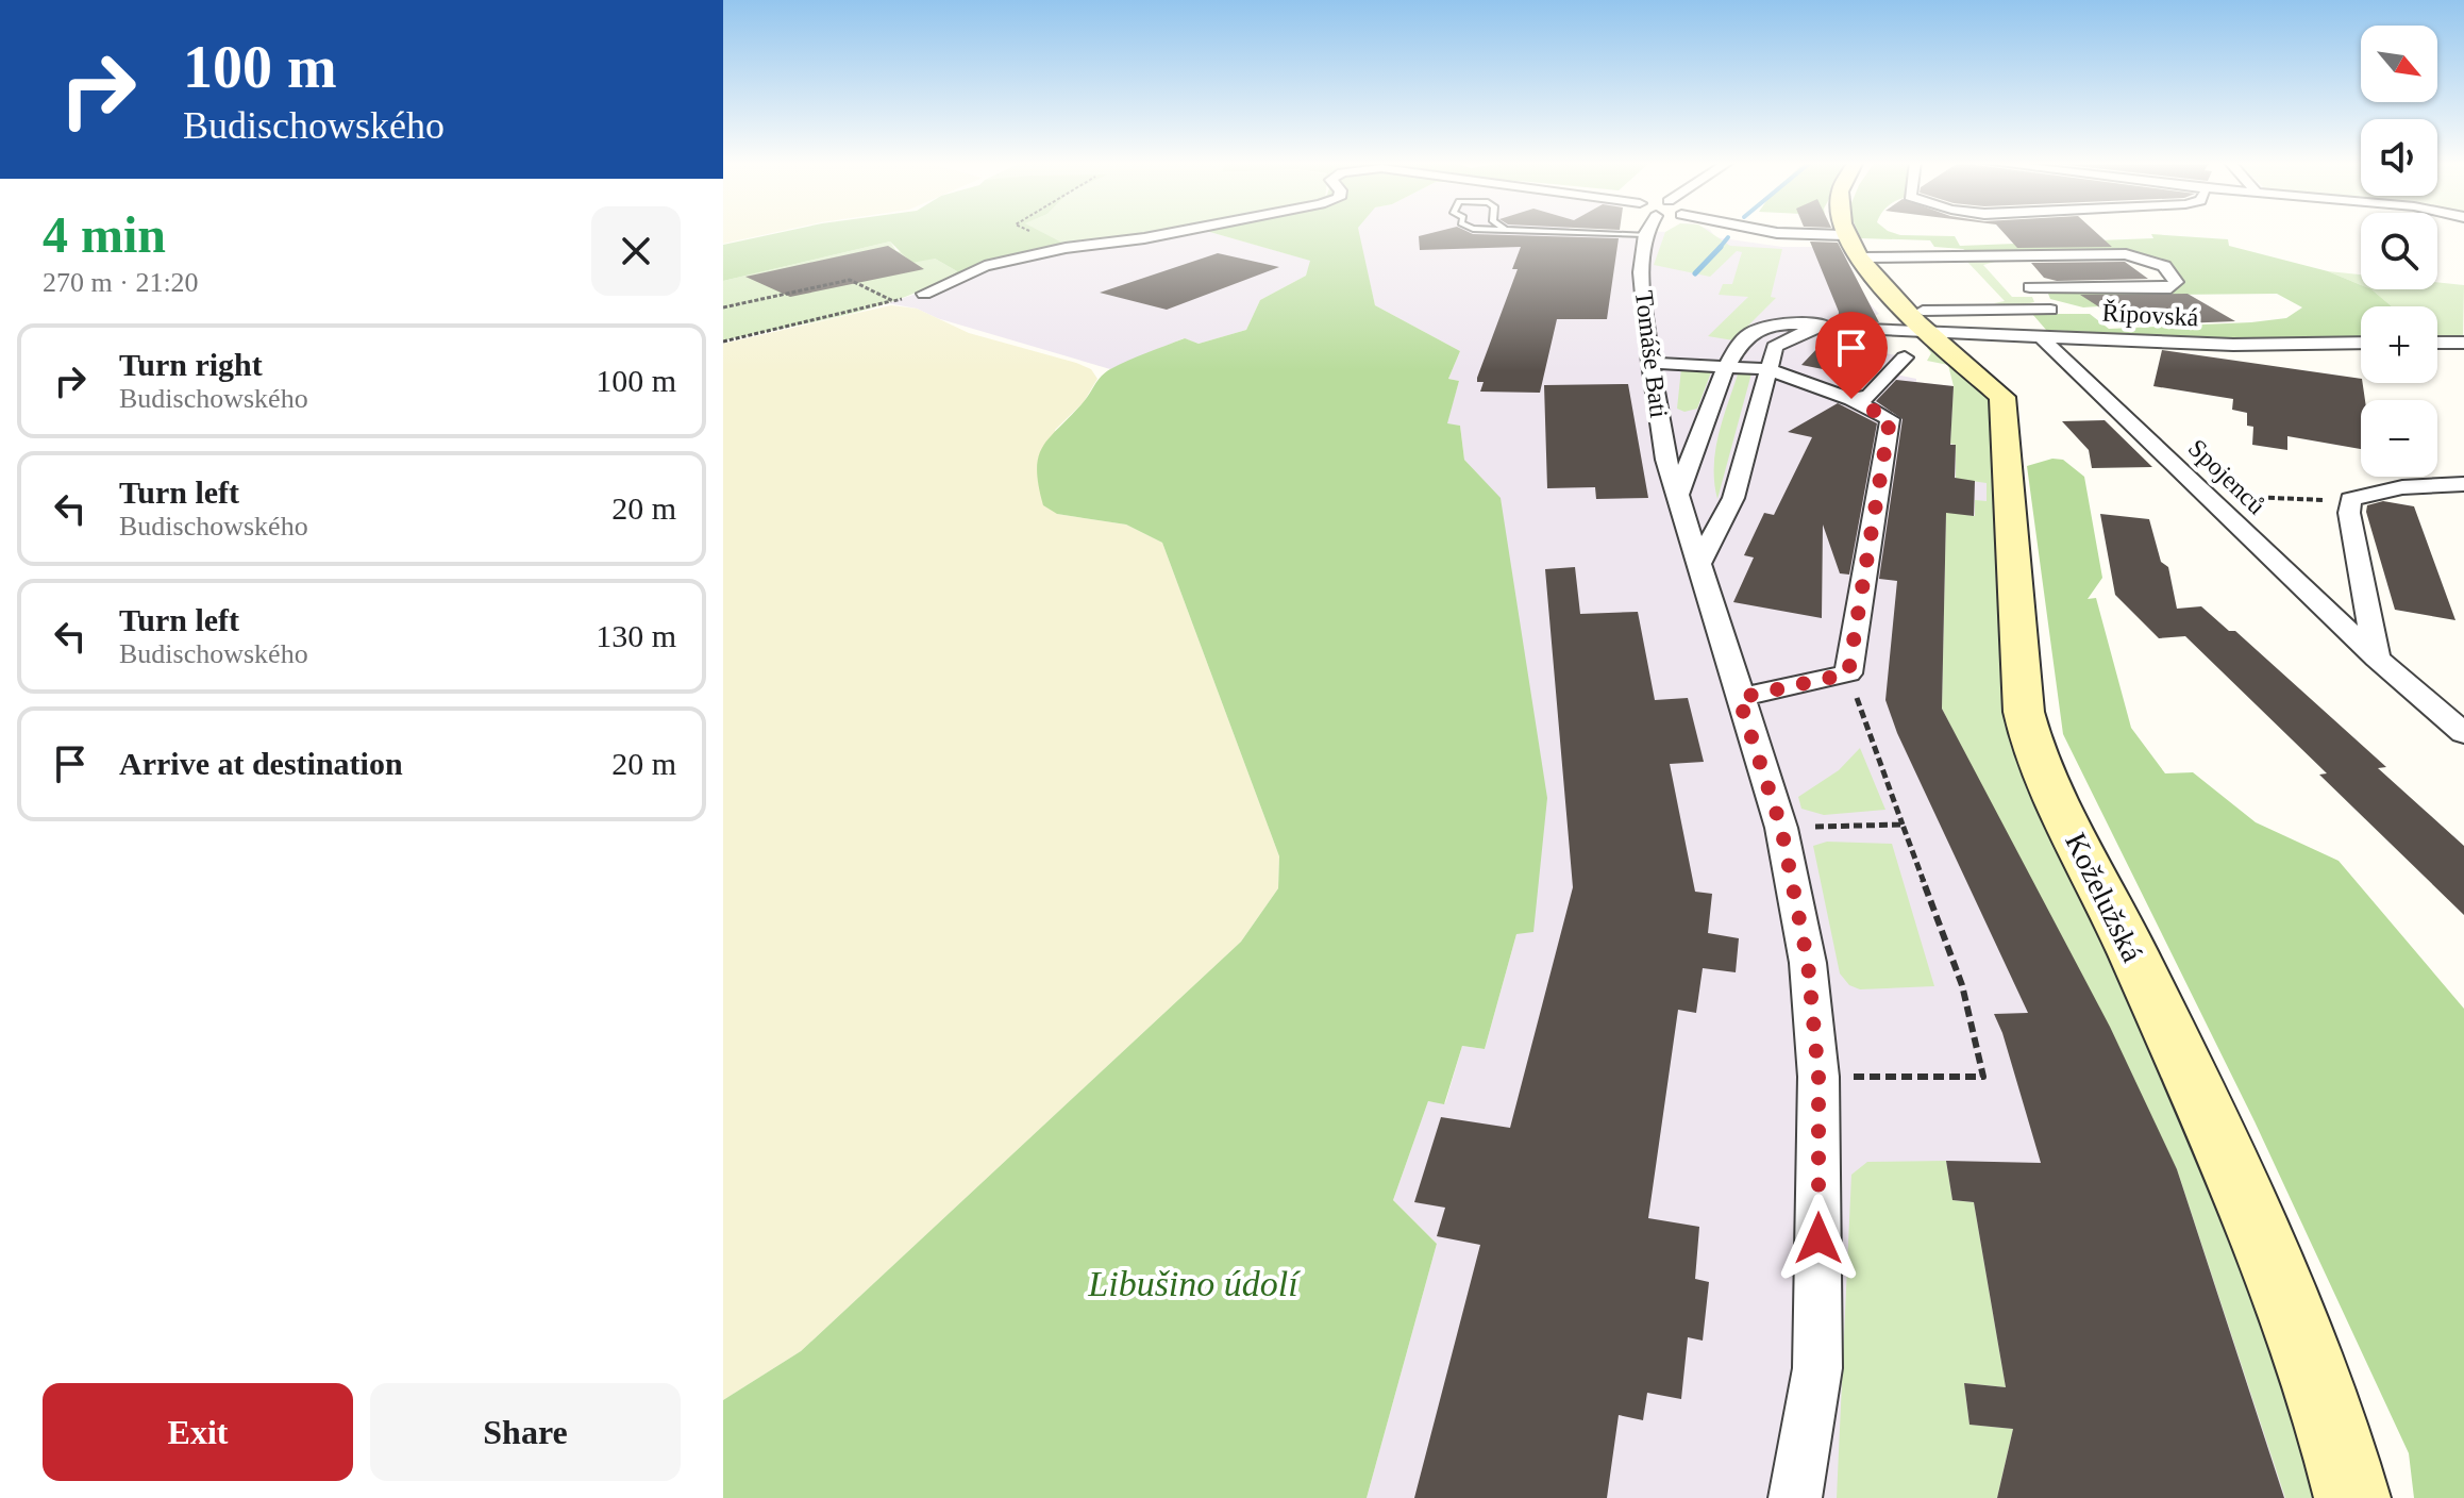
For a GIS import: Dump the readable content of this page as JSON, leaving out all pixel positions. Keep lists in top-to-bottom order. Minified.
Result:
{"streets":{"main road":["Koželužská"],"street":["Řípovská","Tomáše Bati","Spojenců"]},"crossings":[["Řípovská","Spojenců"],["Řípovská","Koželužská"]],"parks":["Libušino údolí"],"north":"bottom right","page":{"turn":["100 m","Budischowského"],"map_buttons":["+","−"],"heading":["4 min","270 m · 21:20"],"list":[{"name":"Turn right","note":"Budischowského","value":"100 m"},{"name":"Turn left","note":"Budischowského","value":"20 m"},{"name":"Turn left","note":"Budischowského","value":"130 m"},{"name":"Arrive at destination","value":"20 m"}],"buttons":["Exit","Share"]}}
